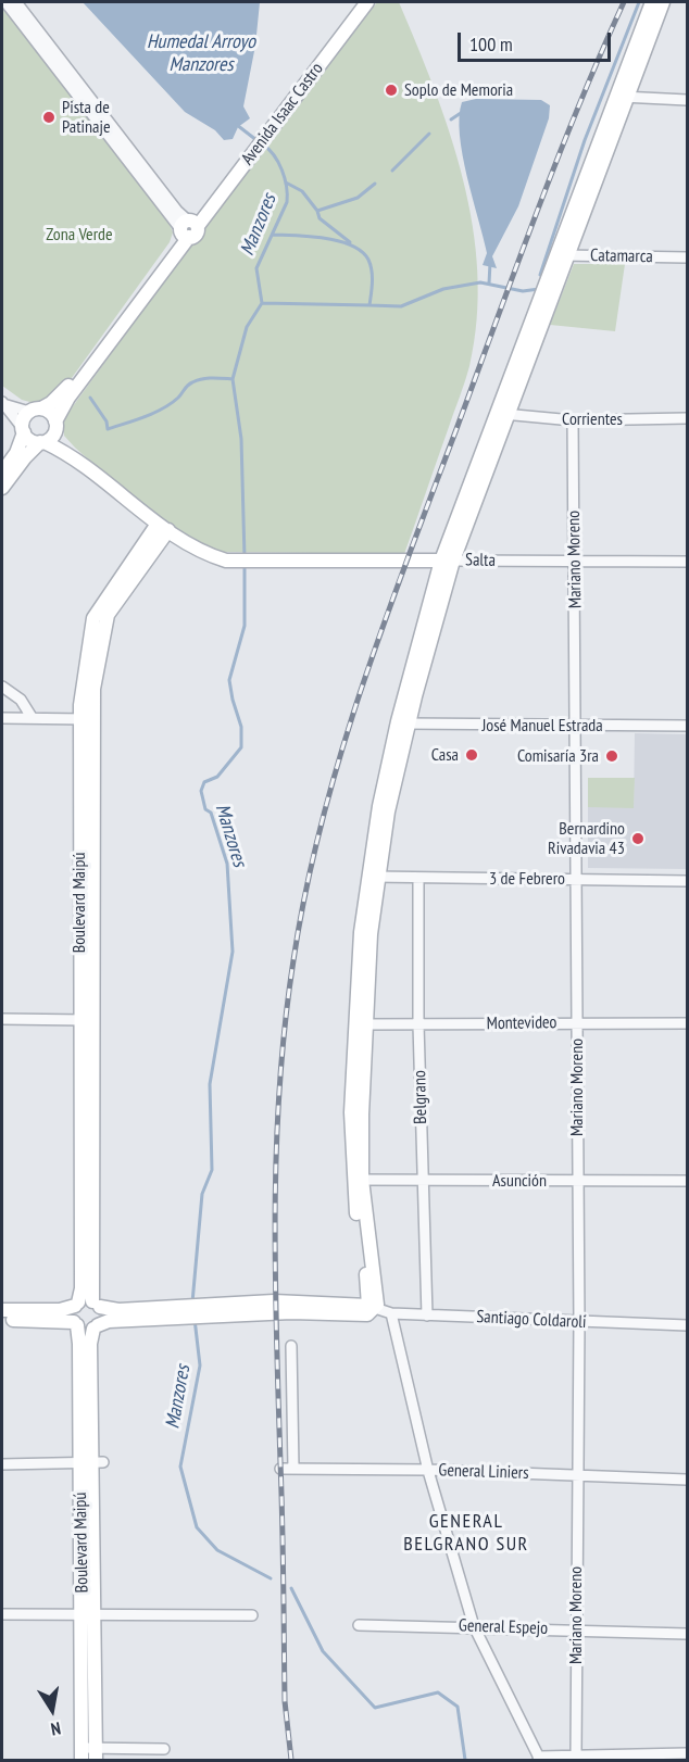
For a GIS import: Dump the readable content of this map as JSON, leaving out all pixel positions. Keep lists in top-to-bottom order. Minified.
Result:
{"streets":{"main road":["Avenida Isaac Castro","Salta","Boulevard Maipú","Santiago Coldaroli"],"street":["Catamarca","Corrientes","Mariano Moreno","José Manuel Estrada","3 de Febrero","Montevideo","Belgrano","Asunción","General Liniers","General Espejo"]},"crossings":[["Corrientes","Mariano Moreno"],["Mariano Moreno","Salta"],["Mariano Moreno","José Manuel Estrada"],["Mariano Moreno","3 de Febrero"],["Mariano Moreno","Montevideo"],["Mariano Moreno","Asunción"],["Mariano Moreno","Santiago Coldaroli"],["Mariano Moreno","General Liniers"],["Mariano Moreno","General Espejo"],["Salta","Boulevard Maipú"],["3 de Febrero","Belgrano"],["Boulevard Maipú","Santiago Coldaroli"],["Montevideo","Belgrano"],["Belgrano","Asunción"],["Belgrano","Santiago Coldaroli"]],"districts":["GENERAL BELGRANO SUR"],"water":["Humedal Arroyo Manzores","Manzores"],"parks":["Zona Verde"],"places":["Soplo de Memoria","Pista de Patinaje","Casa","Comisaría 3ra","Bernardino Rivadavia 43"],"scale_bar":"100 m","north":"bottom"}
